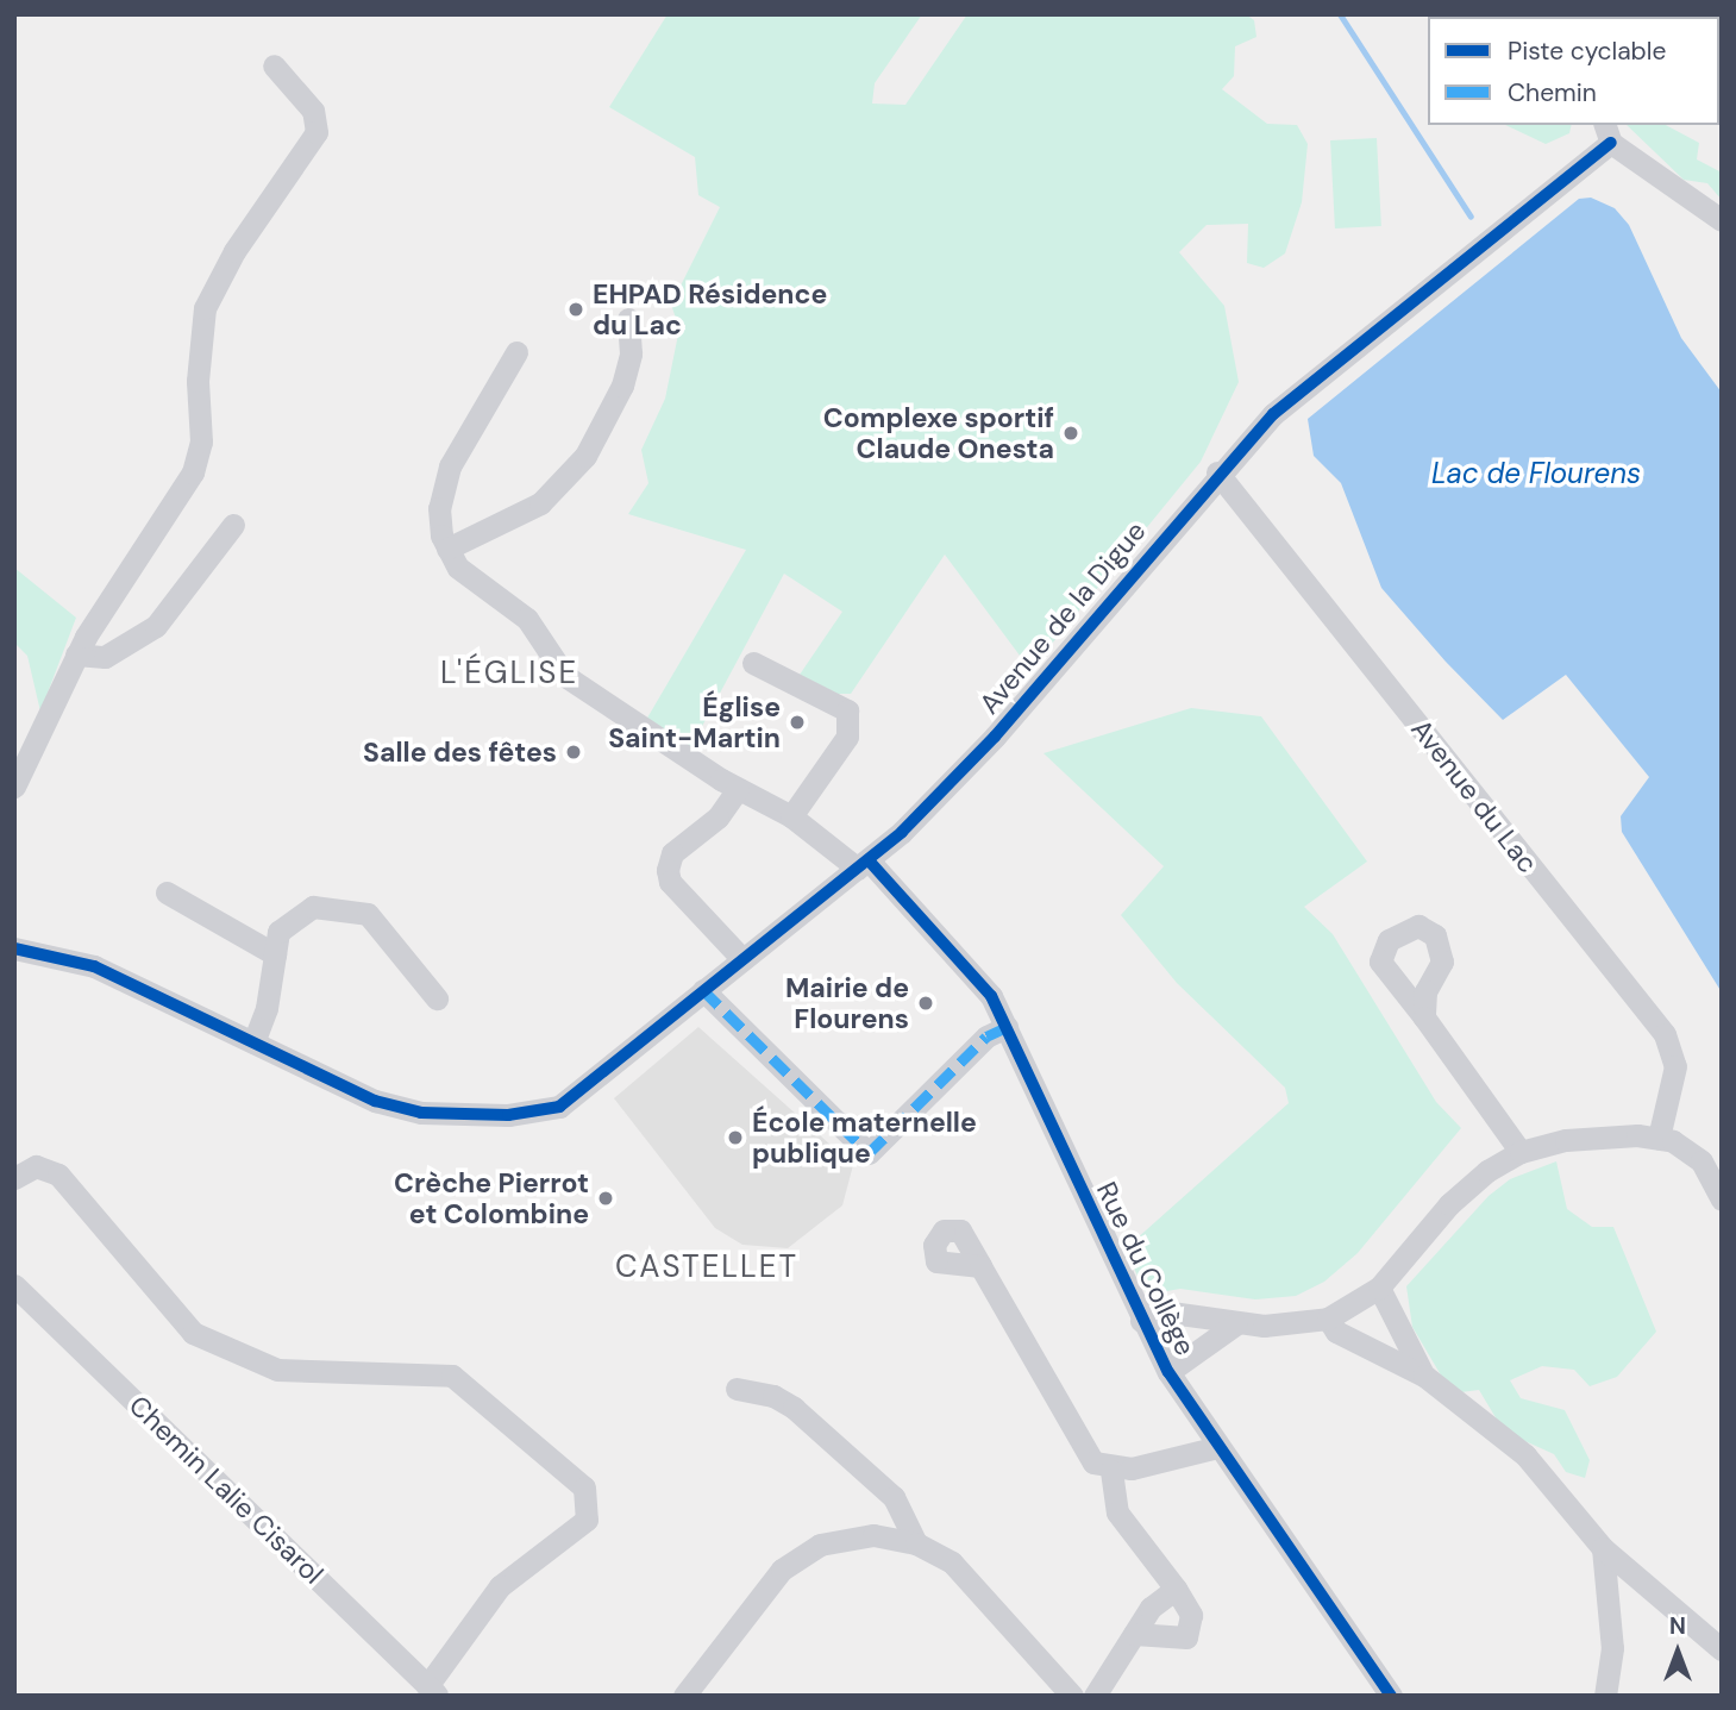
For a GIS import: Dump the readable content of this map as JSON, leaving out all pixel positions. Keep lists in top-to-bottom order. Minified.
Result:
{"streets":{"street":["Avenue de la Digue","Avenue du Lac","Rue du Collège","Chemin Lalie Cisarol"]},"crossings":[["Avenue de la Digue","Avenue du Lac"],["Avenue de la Digue","Rue du Collège"]],"districts":["L'ÉGLISE","CASTELLET"],"water":["Lac de Flourens"],"places":["EHPAD Résidence du Lac","Complexe sportif Claude Onesta","Église Saint-Martin","Salle des fêtes","Mairie de Flourens","École maternelle publique","Crèche Pierrot et Colombine"],"legend":["Piste cyclable","Chemin"],"north":"top"}
